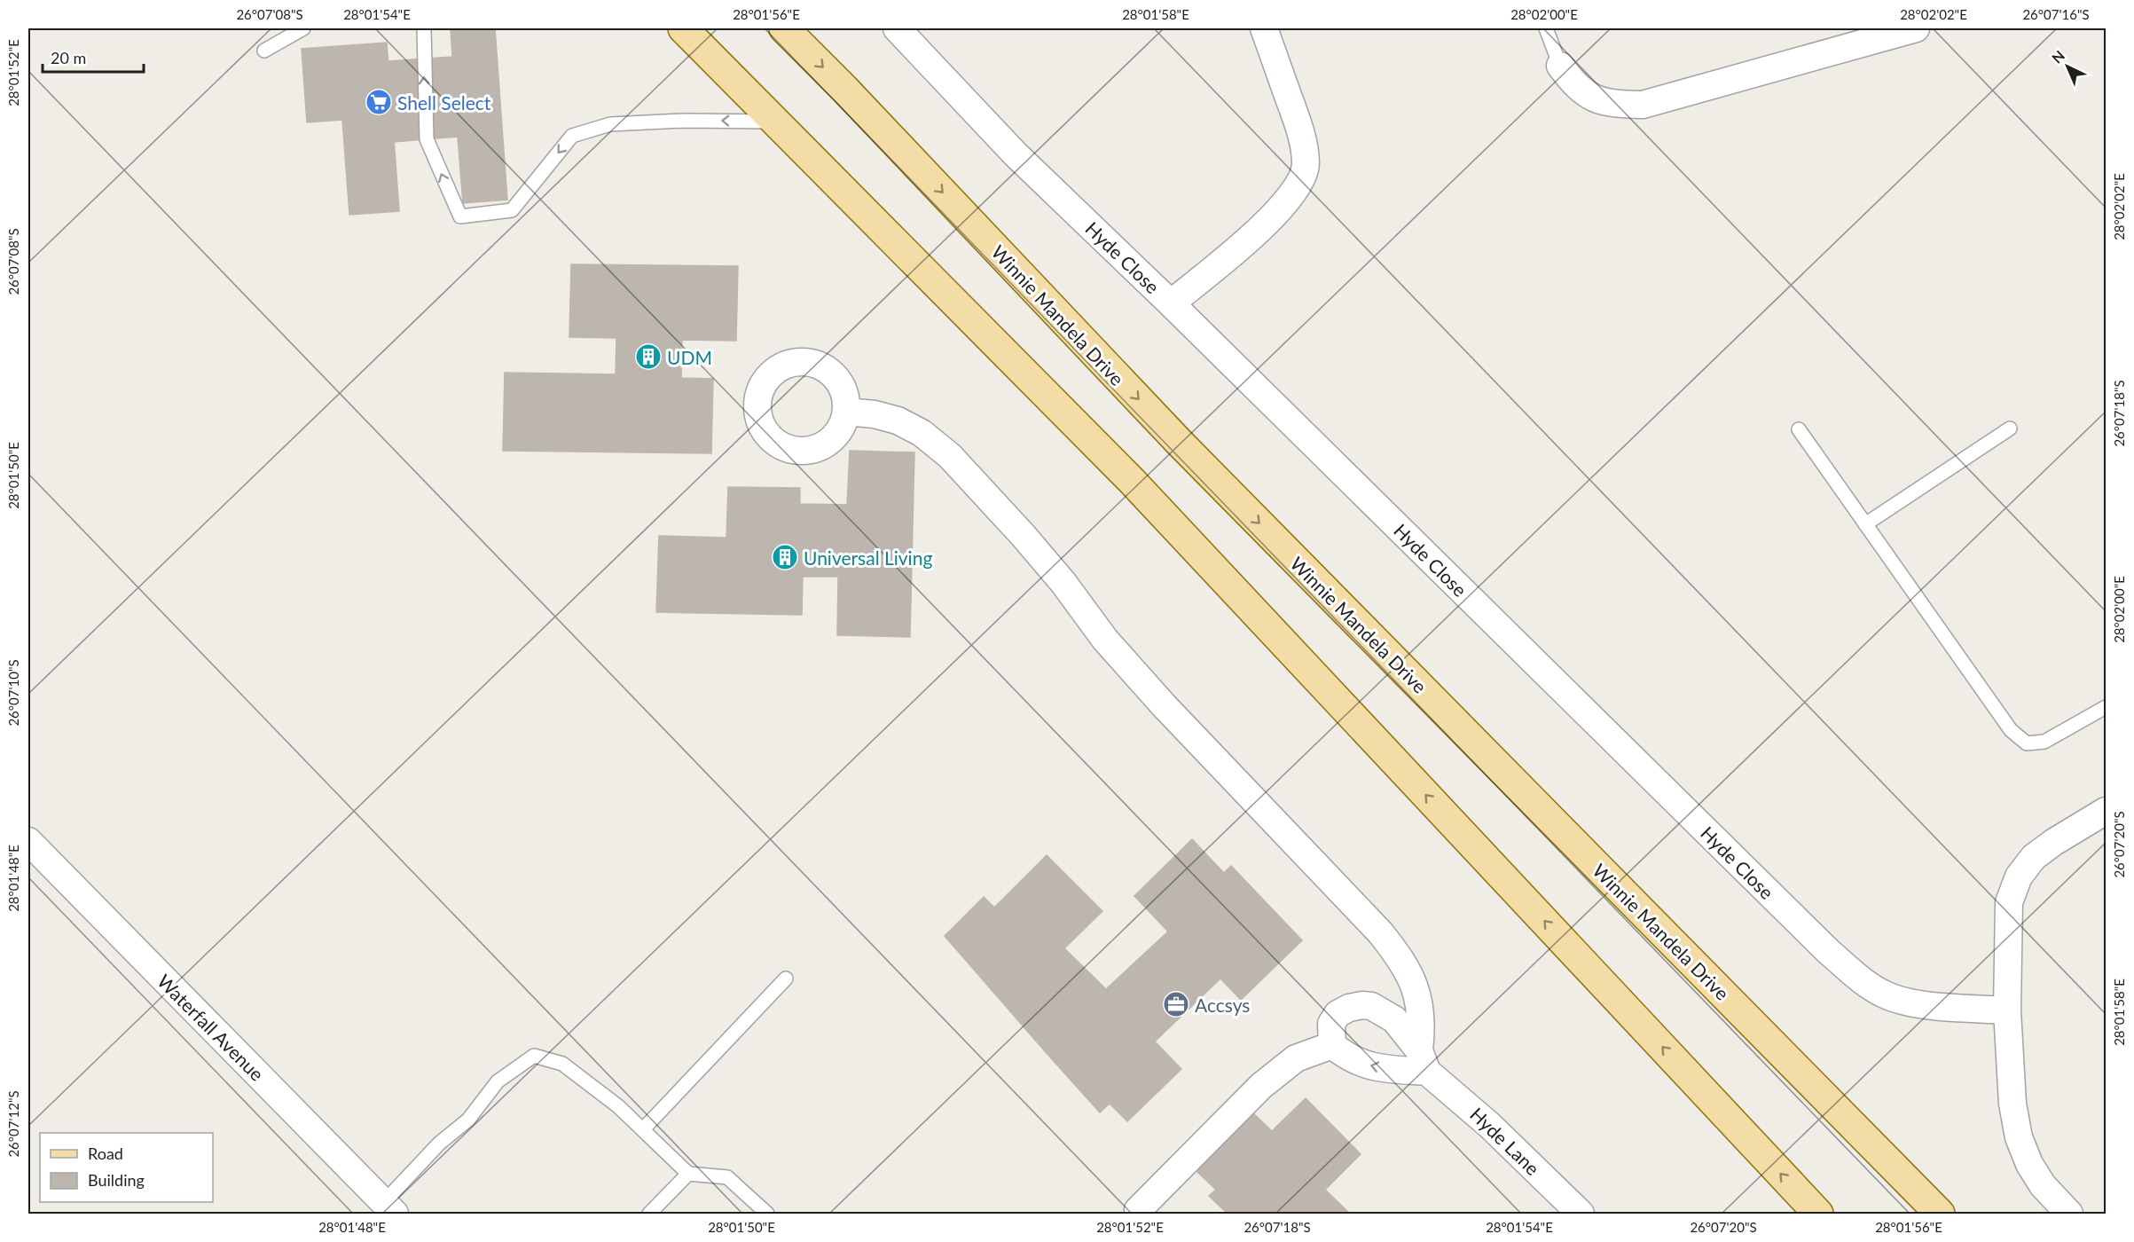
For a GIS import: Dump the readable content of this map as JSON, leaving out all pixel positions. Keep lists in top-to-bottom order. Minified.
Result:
{"streets":{"main road":["Winnie Mandela Drive"],"street":["Hyde Close","Waterfall Avenue","Hyde Lane"]},"places":{"supermarket":["Shell Select"],"building":["UDM","Universal Living"],"office":["Accsys"]},"legend":["Road","Building"],"scale_bar":"20 m","north":"top left","coordinates":["26°07'08\"S","28°01'54\"E","28°01'56\"E","28°01'58\"E","28°02'00\"E","28°02'02\"E","26°07'16\"S","28°01'52\"E","26°07'18\"S","28°01'50\"E","26°07'10\"S","26°07'20\"S","28°01'48\"E","26°07'12\"S"]}
